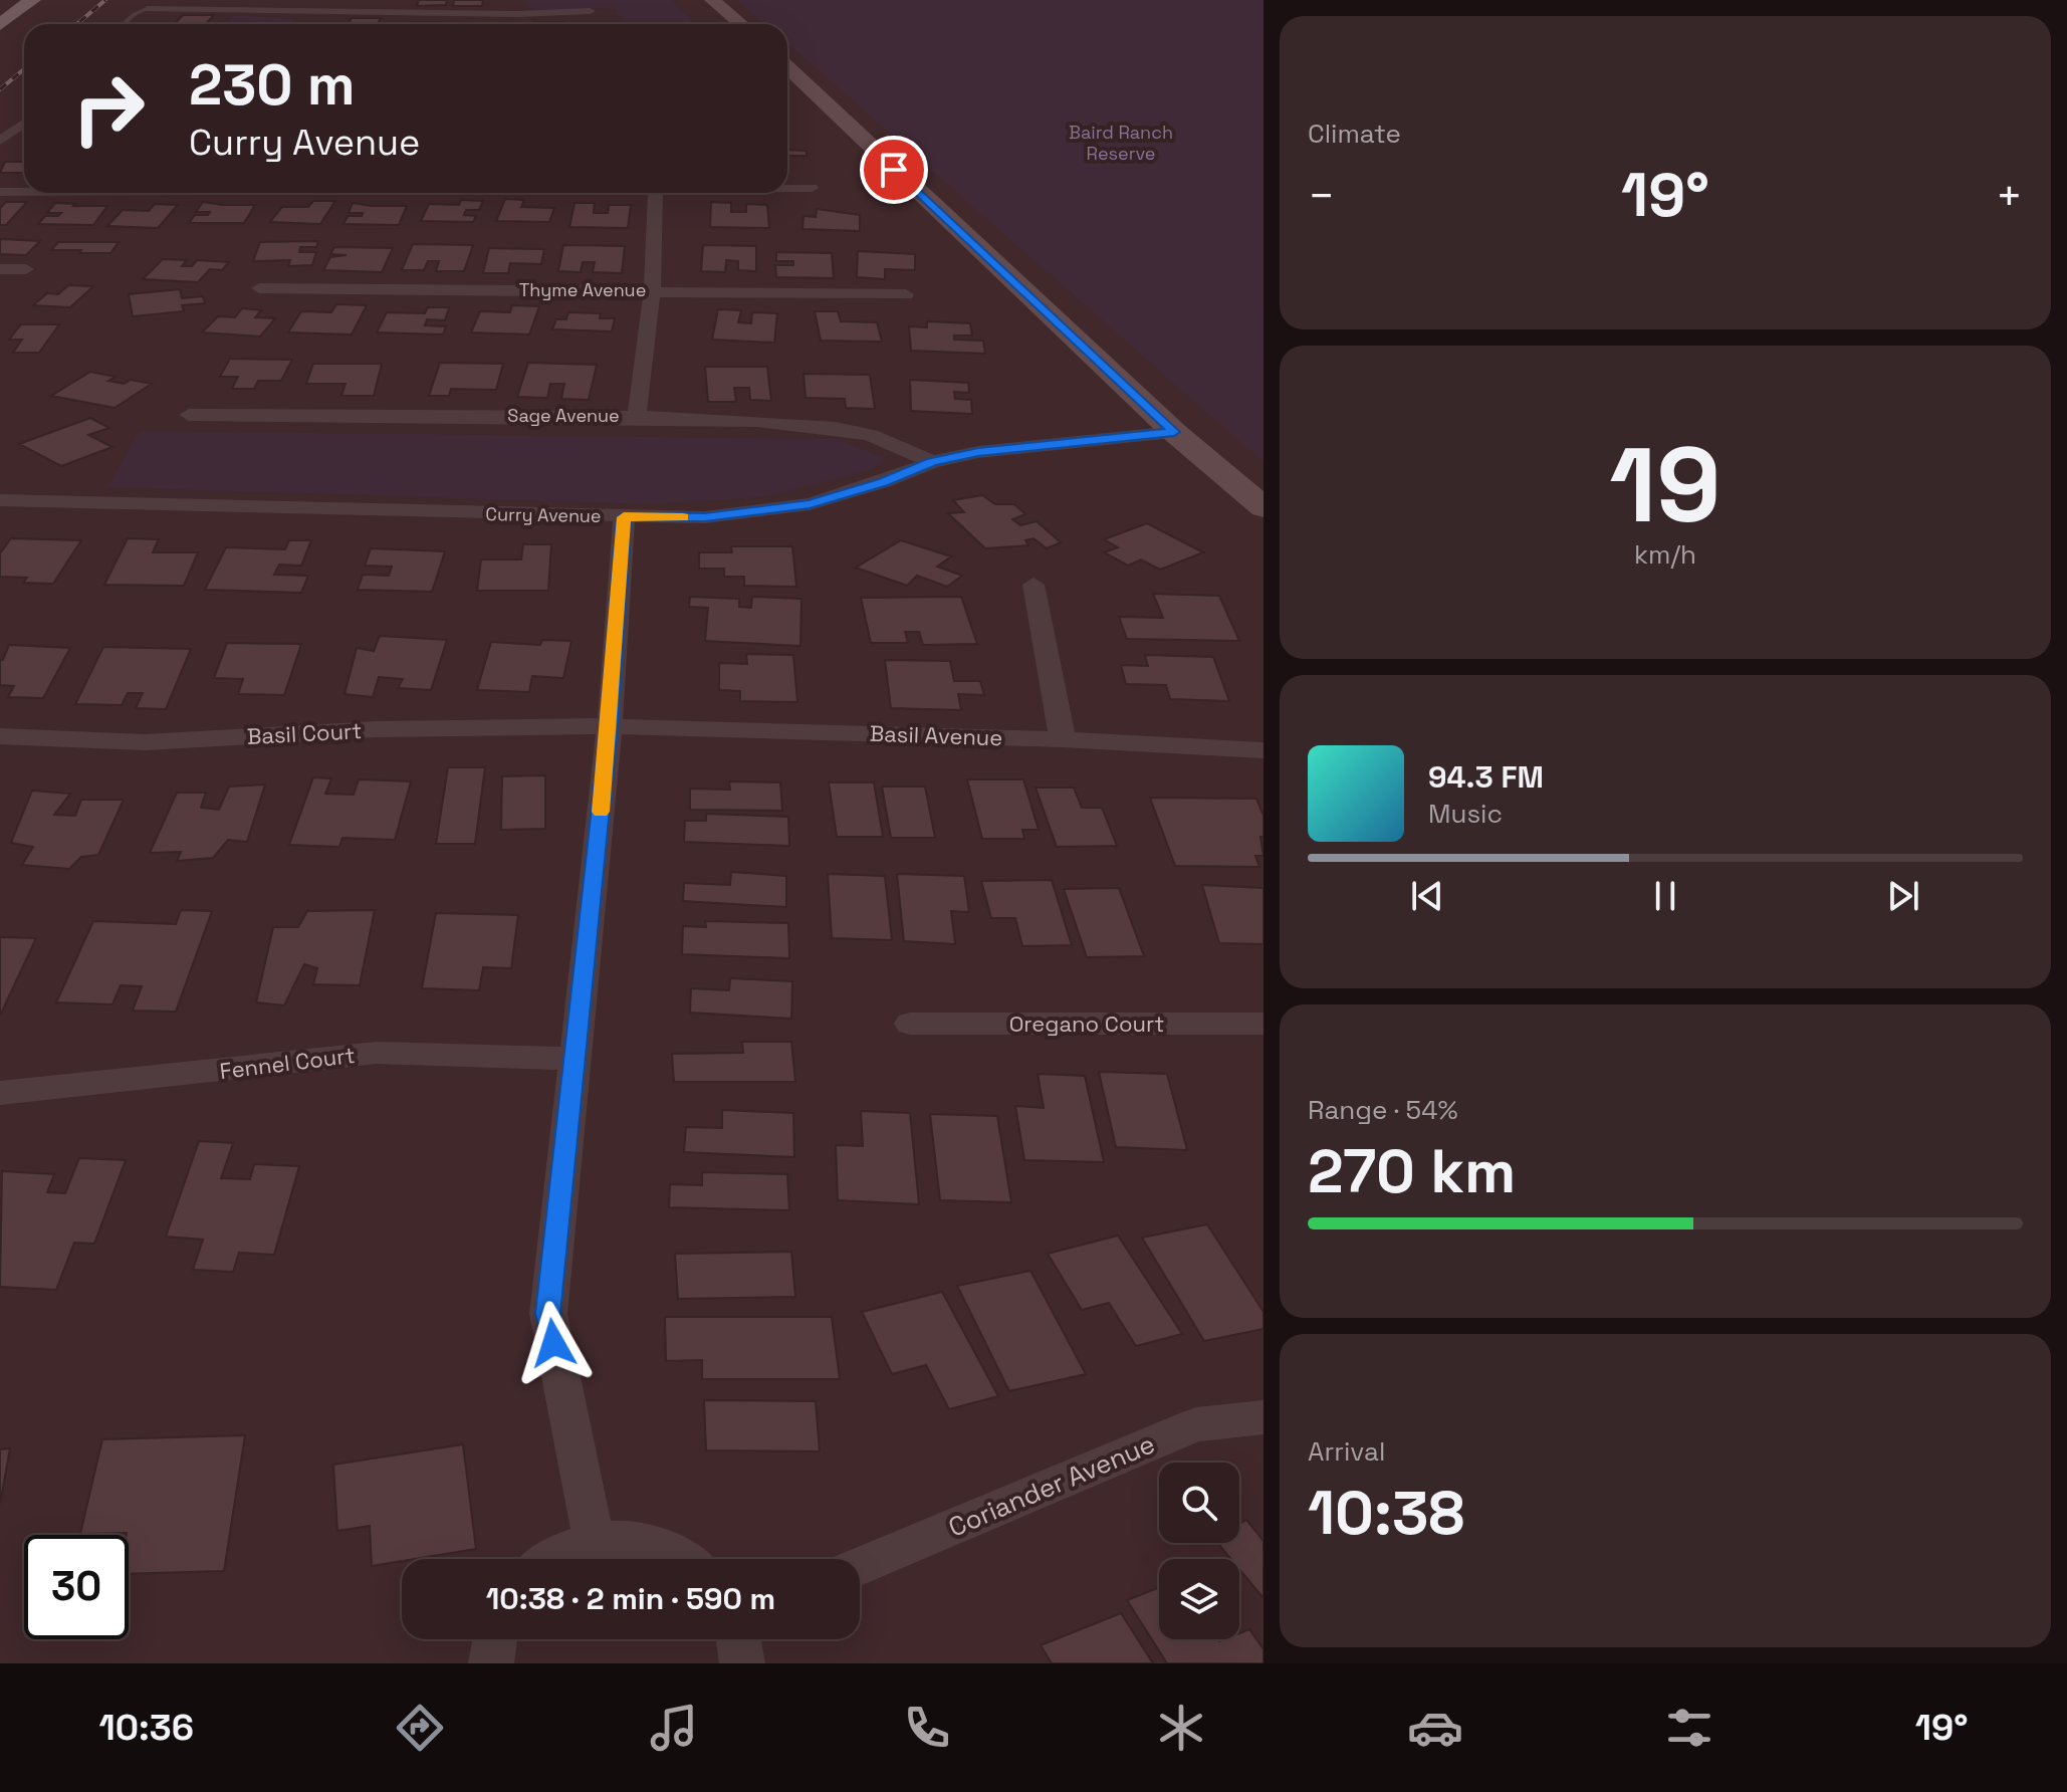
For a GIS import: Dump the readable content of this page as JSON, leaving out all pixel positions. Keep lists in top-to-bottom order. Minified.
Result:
{"streets":{"street":["Thyme Avenue","Sage Avenue","Curry Avenue","Basil Court","Basil Avenue","Oregano Court","Fennel Court","Coriander Avenue"]},"crossings":[["Sage Avenue","Curry Avenue"],["Basil Court","Basil Avenue"]],"parks":["Baird Ranch Reserve"],"page":{"tile":["Climate",["19","km/h"],["Range · 54%","270 km"],["Arrival","10:38"]],"turn":["230 m","Curry Avenue"],"heat":["−","19°","+"],"song":["94.3 FM","Music"],"limit":"30","trip":"10:38 · 2 min · 590 m","tabs":["10:36","19°"]}}
